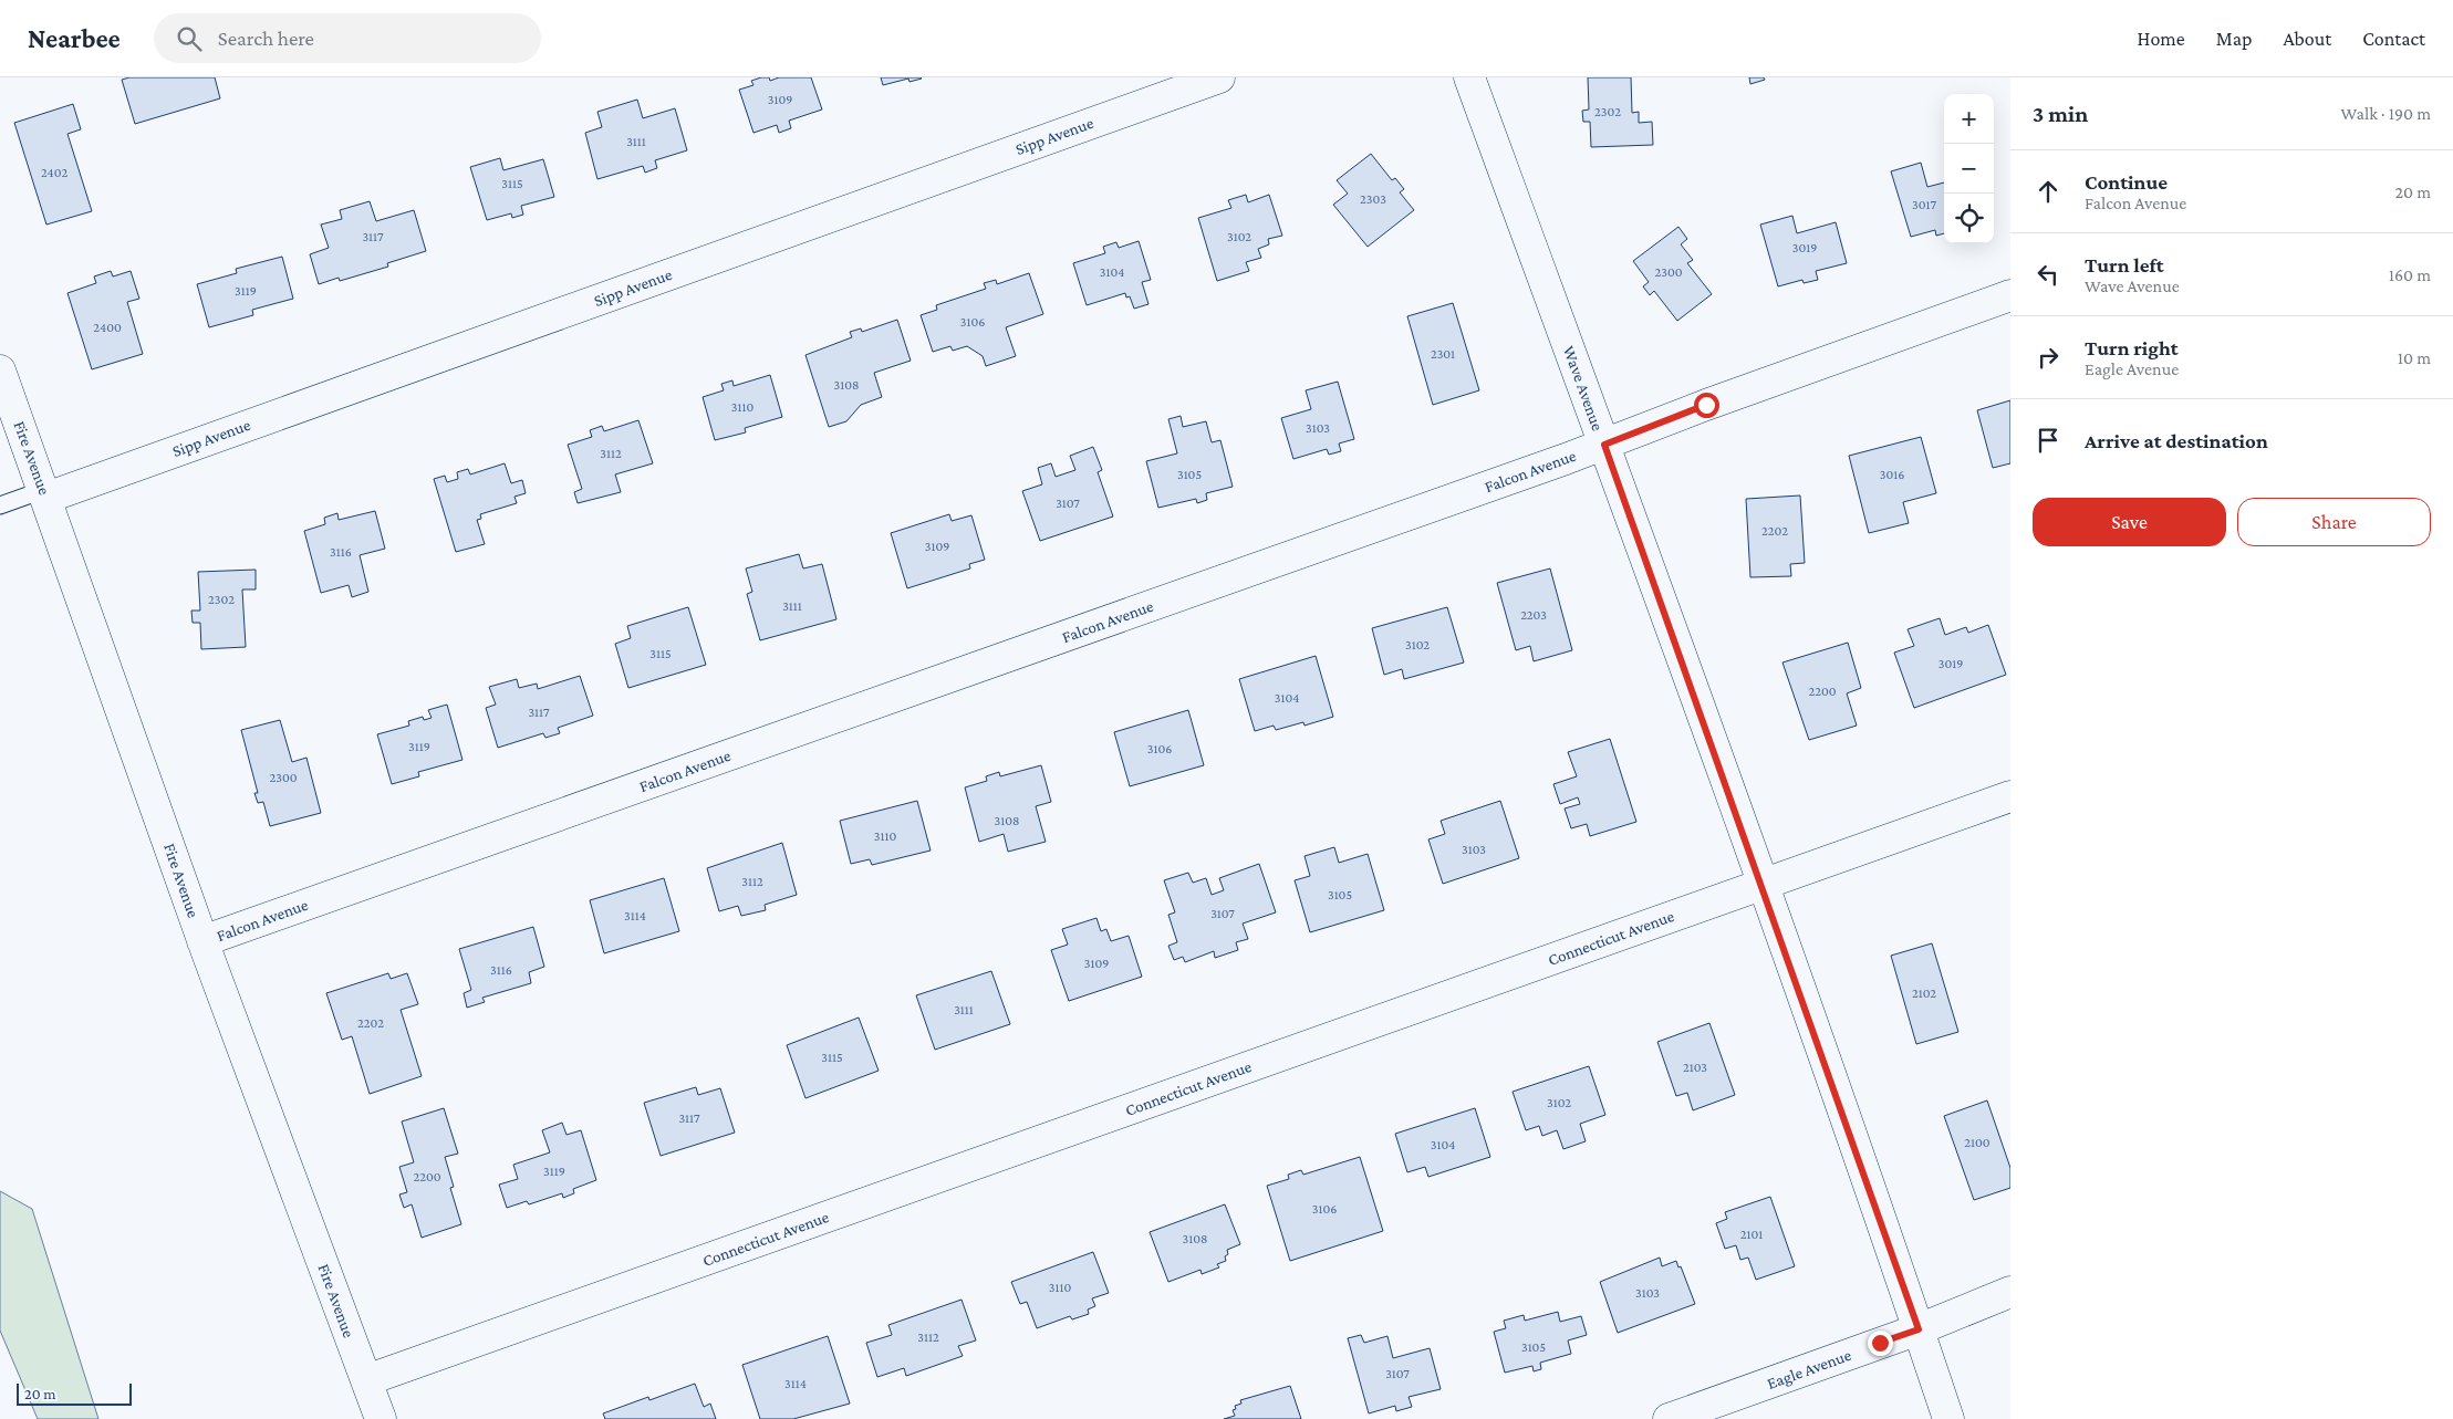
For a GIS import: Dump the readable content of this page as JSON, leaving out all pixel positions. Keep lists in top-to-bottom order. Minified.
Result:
{"streets":{"street":["Sipp Avenue","Wave Avenue","Fire Avenue","Falcon Avenue","Connecticut Avenue","Eagle Avenue"]},"crossings":[["Sipp Avenue","Fire Avenue"],["Wave Avenue","Falcon Avenue"],["Wave Avenue","Connecticut Avenue"],["Wave Avenue","Eagle Avenue"],["Fire Avenue","Falcon Avenue"],["Fire Avenue","Connecticut Avenue"]],"house_numbers":["3109","2302","3111","2402","3115","2303","3017","3117","3102","3019","3104","2300","3119","3106","2400","2301","3108","3110","3103","3112","3105","3016","3107","2202","3109","3116","2302","3111","2203","3102","3115","3019","2200","3104","3117","3119","3106","2300","3108","3110","3103","3112","3105","3107","3114","3109","3116","2102","3111","2202","3115","2103","3102","3117","2100","3104","3119","2200","3106","2101","3108","3110","3103","3112","3105","3107","3114"],"scale_bar":"20 m","page":{"header":"Nearbee","search":"Search here","nav":["Home","Map","About","Contact"],"heading":["3 min","Walk · 190 m"],"map_buttons":["+","−"],"list":[["Continue","Falcon Avenue","20 m"],["Turn left","Wave Avenue","160 m"],["Turn right","Eagle Avenue","10 m"],"Arrive at destination"],"buttons":["Save","Share"],"scale":"20 m"}}
